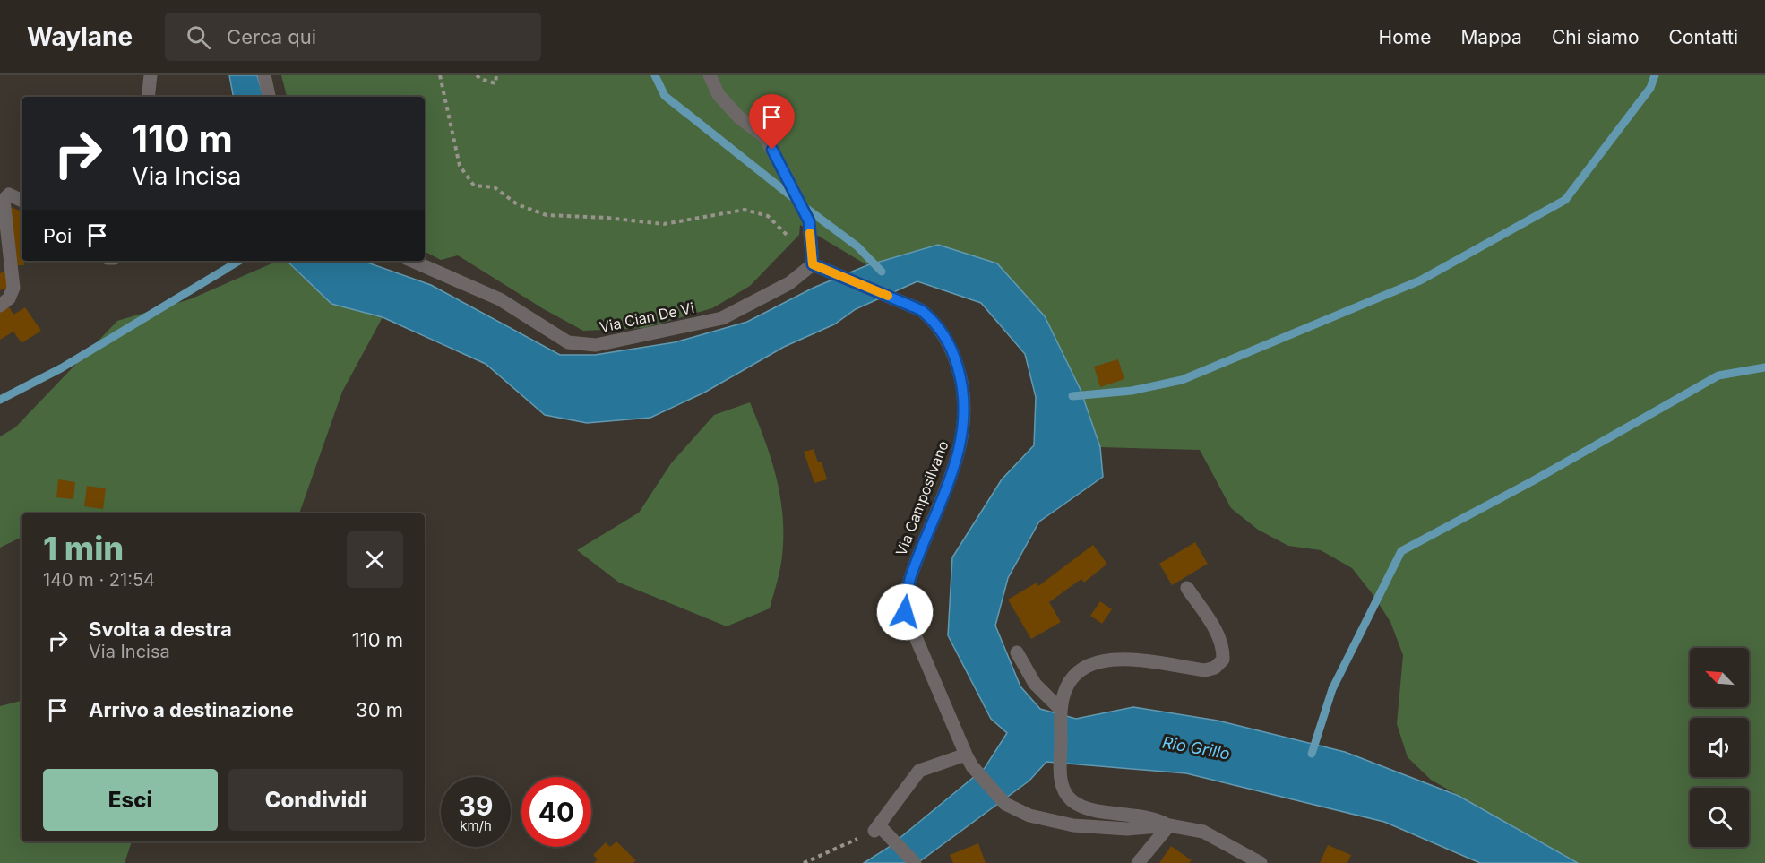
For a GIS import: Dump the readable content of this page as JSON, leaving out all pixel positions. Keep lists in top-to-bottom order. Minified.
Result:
{"streets":{"street":["Via Cian De Vi","Via Camposilvano"]},"crossings":[["Via Cian De Vi","Via Camposilvano"]],"water":["Rio Grillo"],"north":"top left","page":{"header":"Waylane","search":"Cerca qui","nav":["Home","Mappa","Chi siamo","Contatti"],"turn":["110 m","Via Incisa"],"then":"Poi","heading":["1 min","140 m · 21:54"],"list":[{"name":"Svolta a destra","note":"Via Incisa","value":"110 m"},{"name":"Arrivo a destinazione","value":"30 m"}],"buttons":["Esci","Condividi"],"speed":"39 km/h","limit":"40"}}
